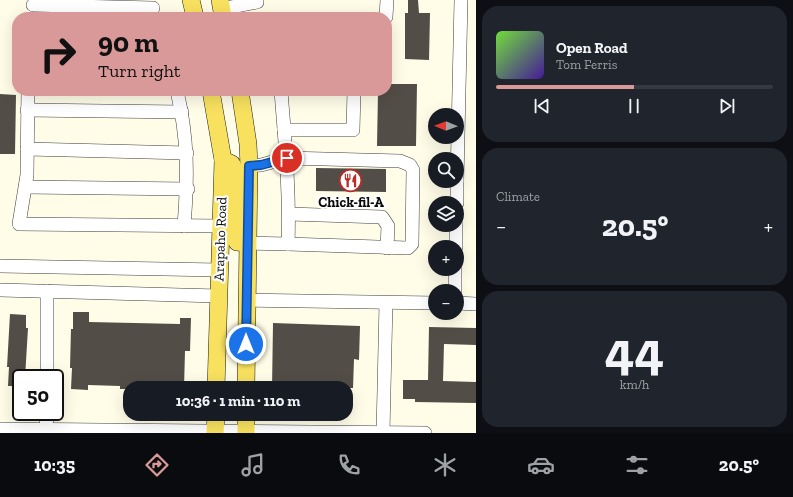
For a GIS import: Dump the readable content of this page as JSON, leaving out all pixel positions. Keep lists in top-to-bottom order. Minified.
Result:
{"streets":{"main road":["Arapaho Road"]},"places":{"restaurant":["Chick-fil-A"]},"north":"left","page":{"turn":["90 m","Turn right"],"song":["Open Road","Tom Ferris"],"map_buttons":["+","−"],"tile":["Climate",["44","km/h"]],"heat":["−","20.5°","+"],"limit":"50","trip":"10:36 · 1 min · 110 m","tabs":["10:35","20.5°"]}}
